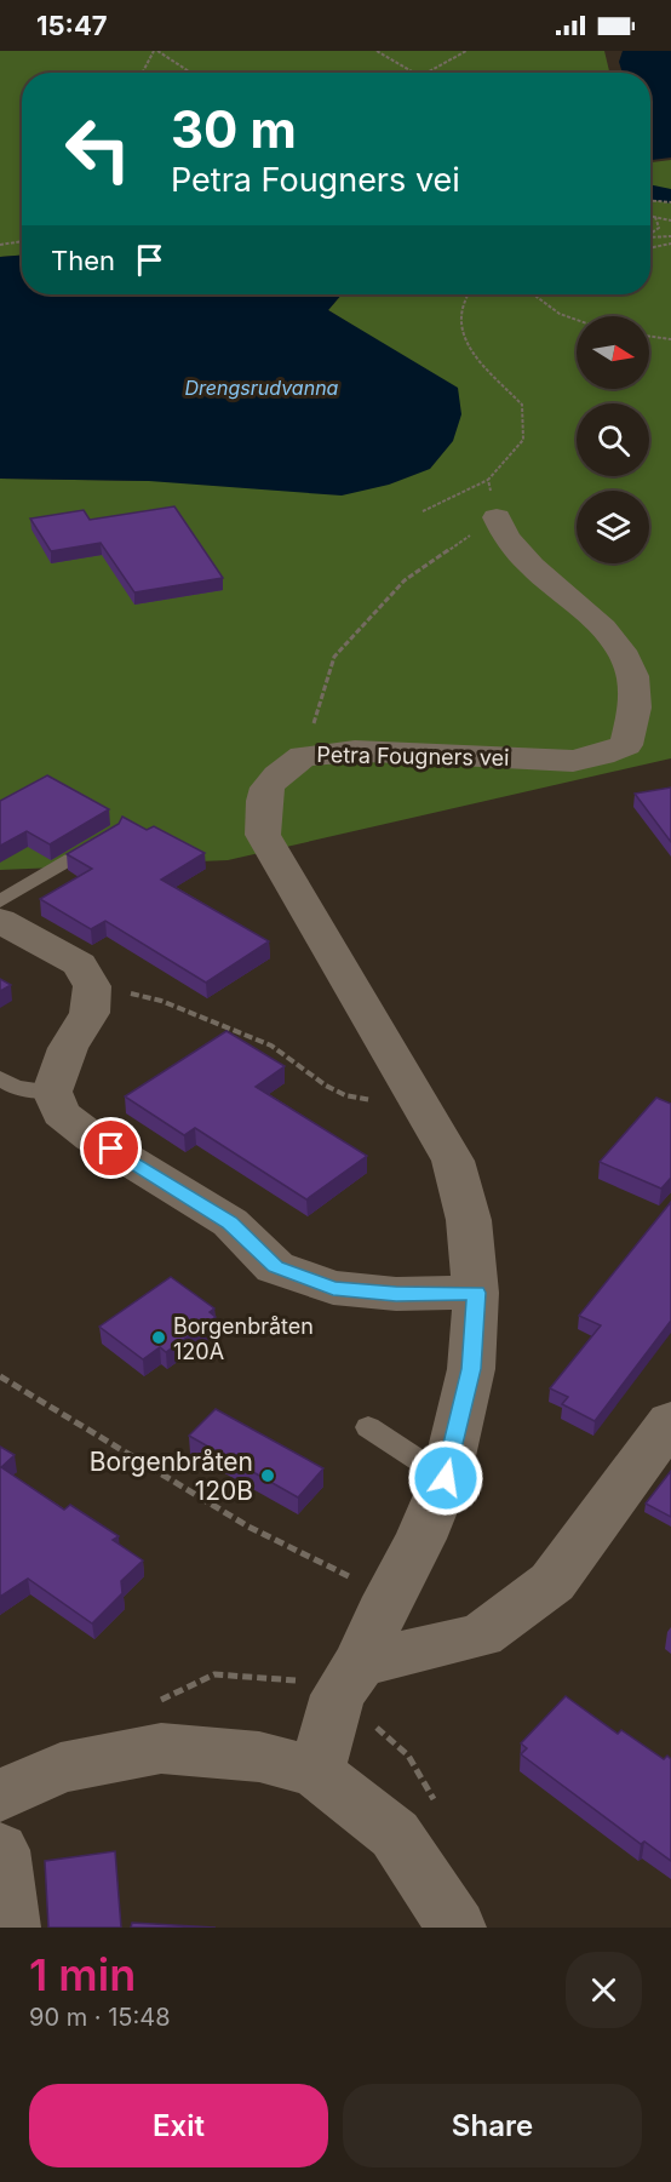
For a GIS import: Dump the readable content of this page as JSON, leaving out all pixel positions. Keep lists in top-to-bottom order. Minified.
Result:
{"streets":{"street":["Petra Fougners vei"]},"water":["Drengsrudvanna"],"places":["Borgenbråten 120A","Borgenbråten 120B"],"north":"right","page":{"status":"15:47","turn":["30 m","Petra Fougners vei"],"then":"Then","heading":["1 min","90 m · 15:48"],"buttons":["Exit","Share"]}}
